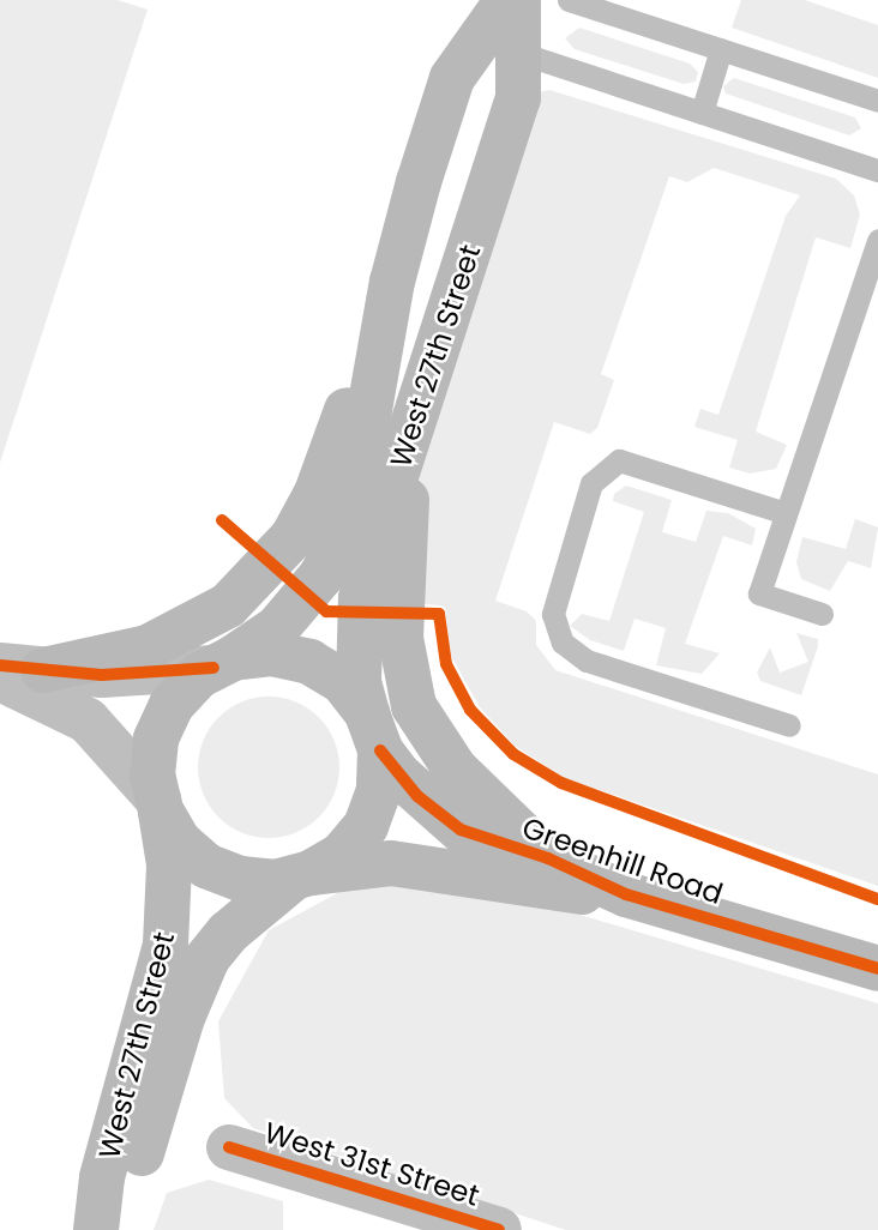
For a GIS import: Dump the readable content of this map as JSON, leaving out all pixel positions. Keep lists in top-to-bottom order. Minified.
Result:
{"streets":{"main road":["West 27th Street","Greenhill Road"],"street":["West 31st Street"]},"crossings":[["West 27th Street","Greenhill Road"]]}
